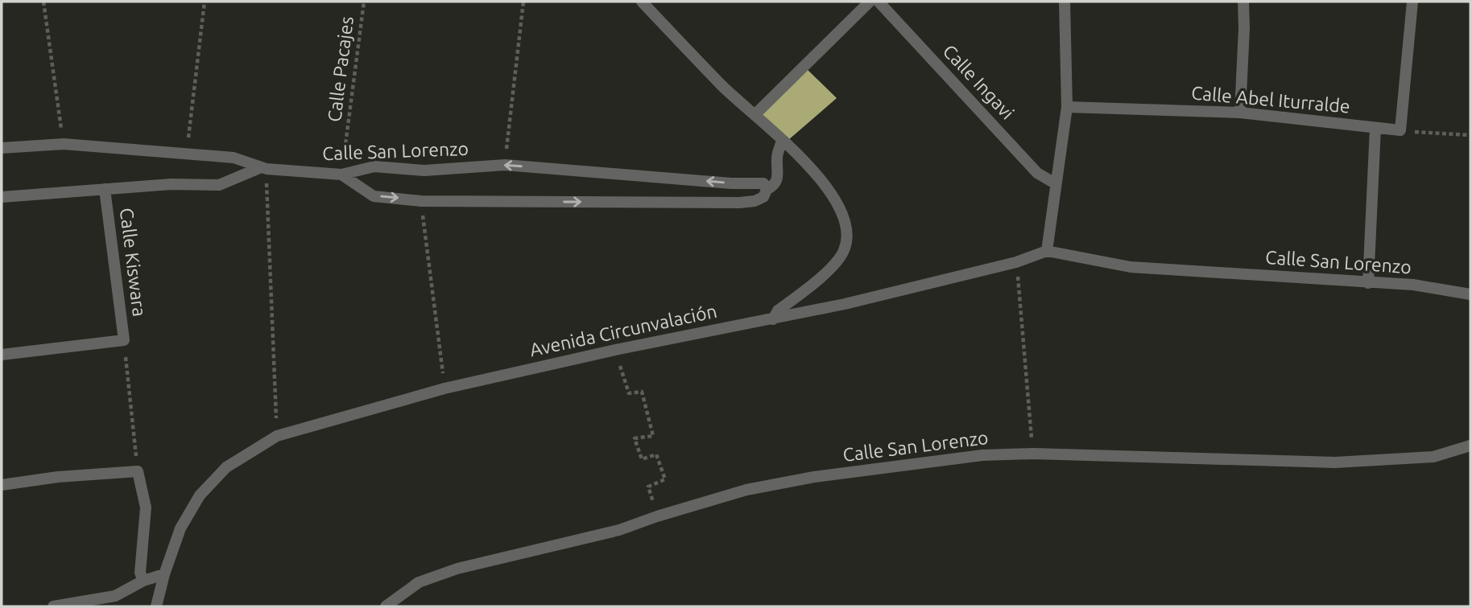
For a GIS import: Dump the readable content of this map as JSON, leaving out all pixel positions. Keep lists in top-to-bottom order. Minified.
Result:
{"streets":{"street":["Calle Ingavi","Calle Abel Iturralde","Calle San Lorenzo","Calle Kiswara","Avenida Circunvalación"],"path":["Calle Pacajes"]},"crossings":[["Calle Pacajes","Calle San Lorenzo"]]}
